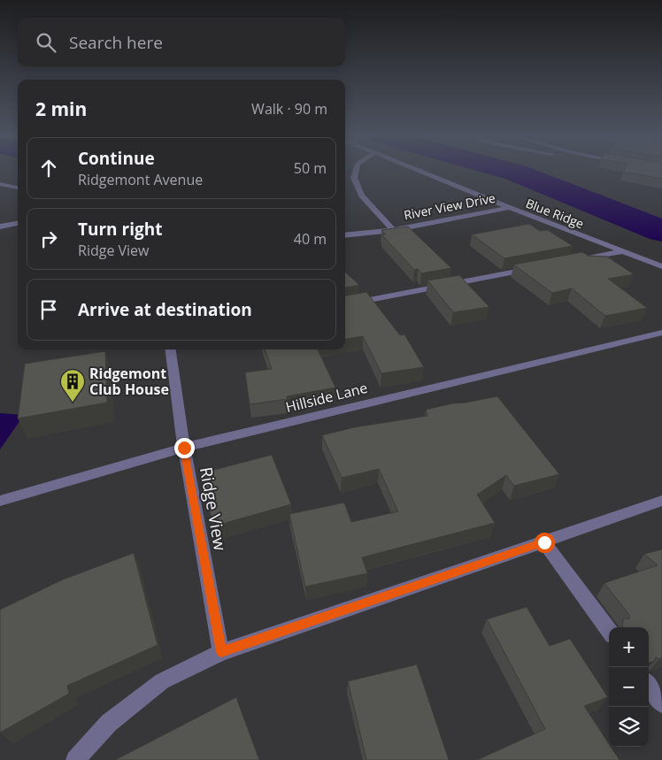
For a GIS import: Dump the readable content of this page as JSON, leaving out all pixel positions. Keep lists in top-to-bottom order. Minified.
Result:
{"streets":{"street":["River View Drive","Blue Ridge","Hillside Lane","Ridge View"]},"crossings":[["River View Drive","Blue Ridge"],["Hillside Lane","Ridge View"]],"places":{"building":["Ridgemont Club House"]},"page":{"search":"Search here","heading":["2 min","Walk · 90 m"],"list":[["Continue","Ridgemont Avenue","50 m"],["Turn right","Ridge View","40 m"],"Arrive at destination"],"map_buttons":["+","−"]}}
